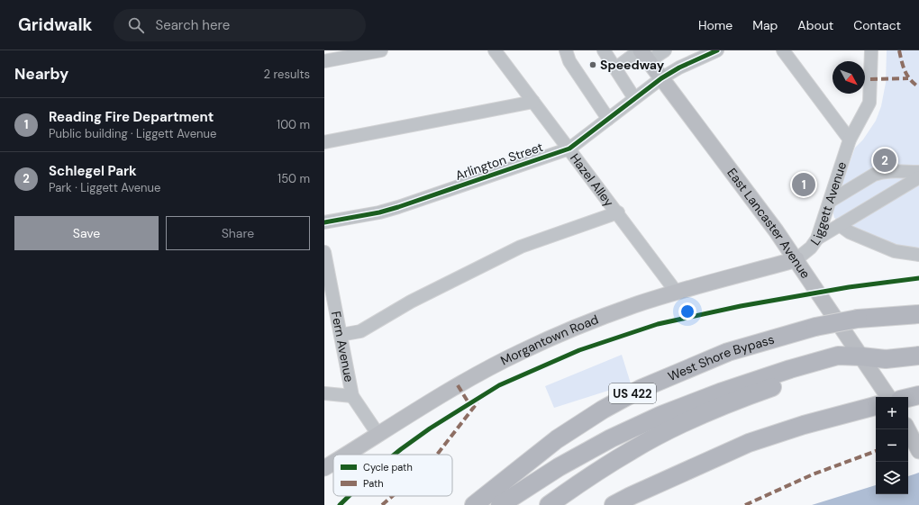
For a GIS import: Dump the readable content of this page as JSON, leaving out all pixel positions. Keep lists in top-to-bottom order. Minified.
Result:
{"streets":{"highway":["West Shore Bypass","US 422"],"main road":["East Lancaster Avenue","Morgantown Road"],"street":["Arlington Street","Hazel Alley","Liggett Avenue","Fern Avenue"]},"crossings":[["Arlington Street","Hazel Alley"],["Arlington Street","East Lancaster Avenue"],["Hazel Alley","Morgantown Road"],["Liggett Avenue","East Lancaster Avenue"],["Liggett Avenue","Morgantown Road"],["East Lancaster Avenue","Morgantown Road"],["Morgantown Road","Fern Avenue"]],"places":["Speedway"],"legend":["Cycle path","Path"],"north":"bottom right","page":{"header":"Gridwalk","search":"Search here","nav":["Home","Map","About","Contact"],"heading":["Nearby","2 results"],"list":[{"mark":"1","name":"Reading Fire Department","note":"Public building · Liggett Avenue","value":"100 m"},{"mark":"2","name":"Schlegel Park","note":"Park · Liggett Avenue","value":"150 m"}],"pins":["2","1"],"buttons":["Save","Share"],"map_buttons":["+","−"]}}
